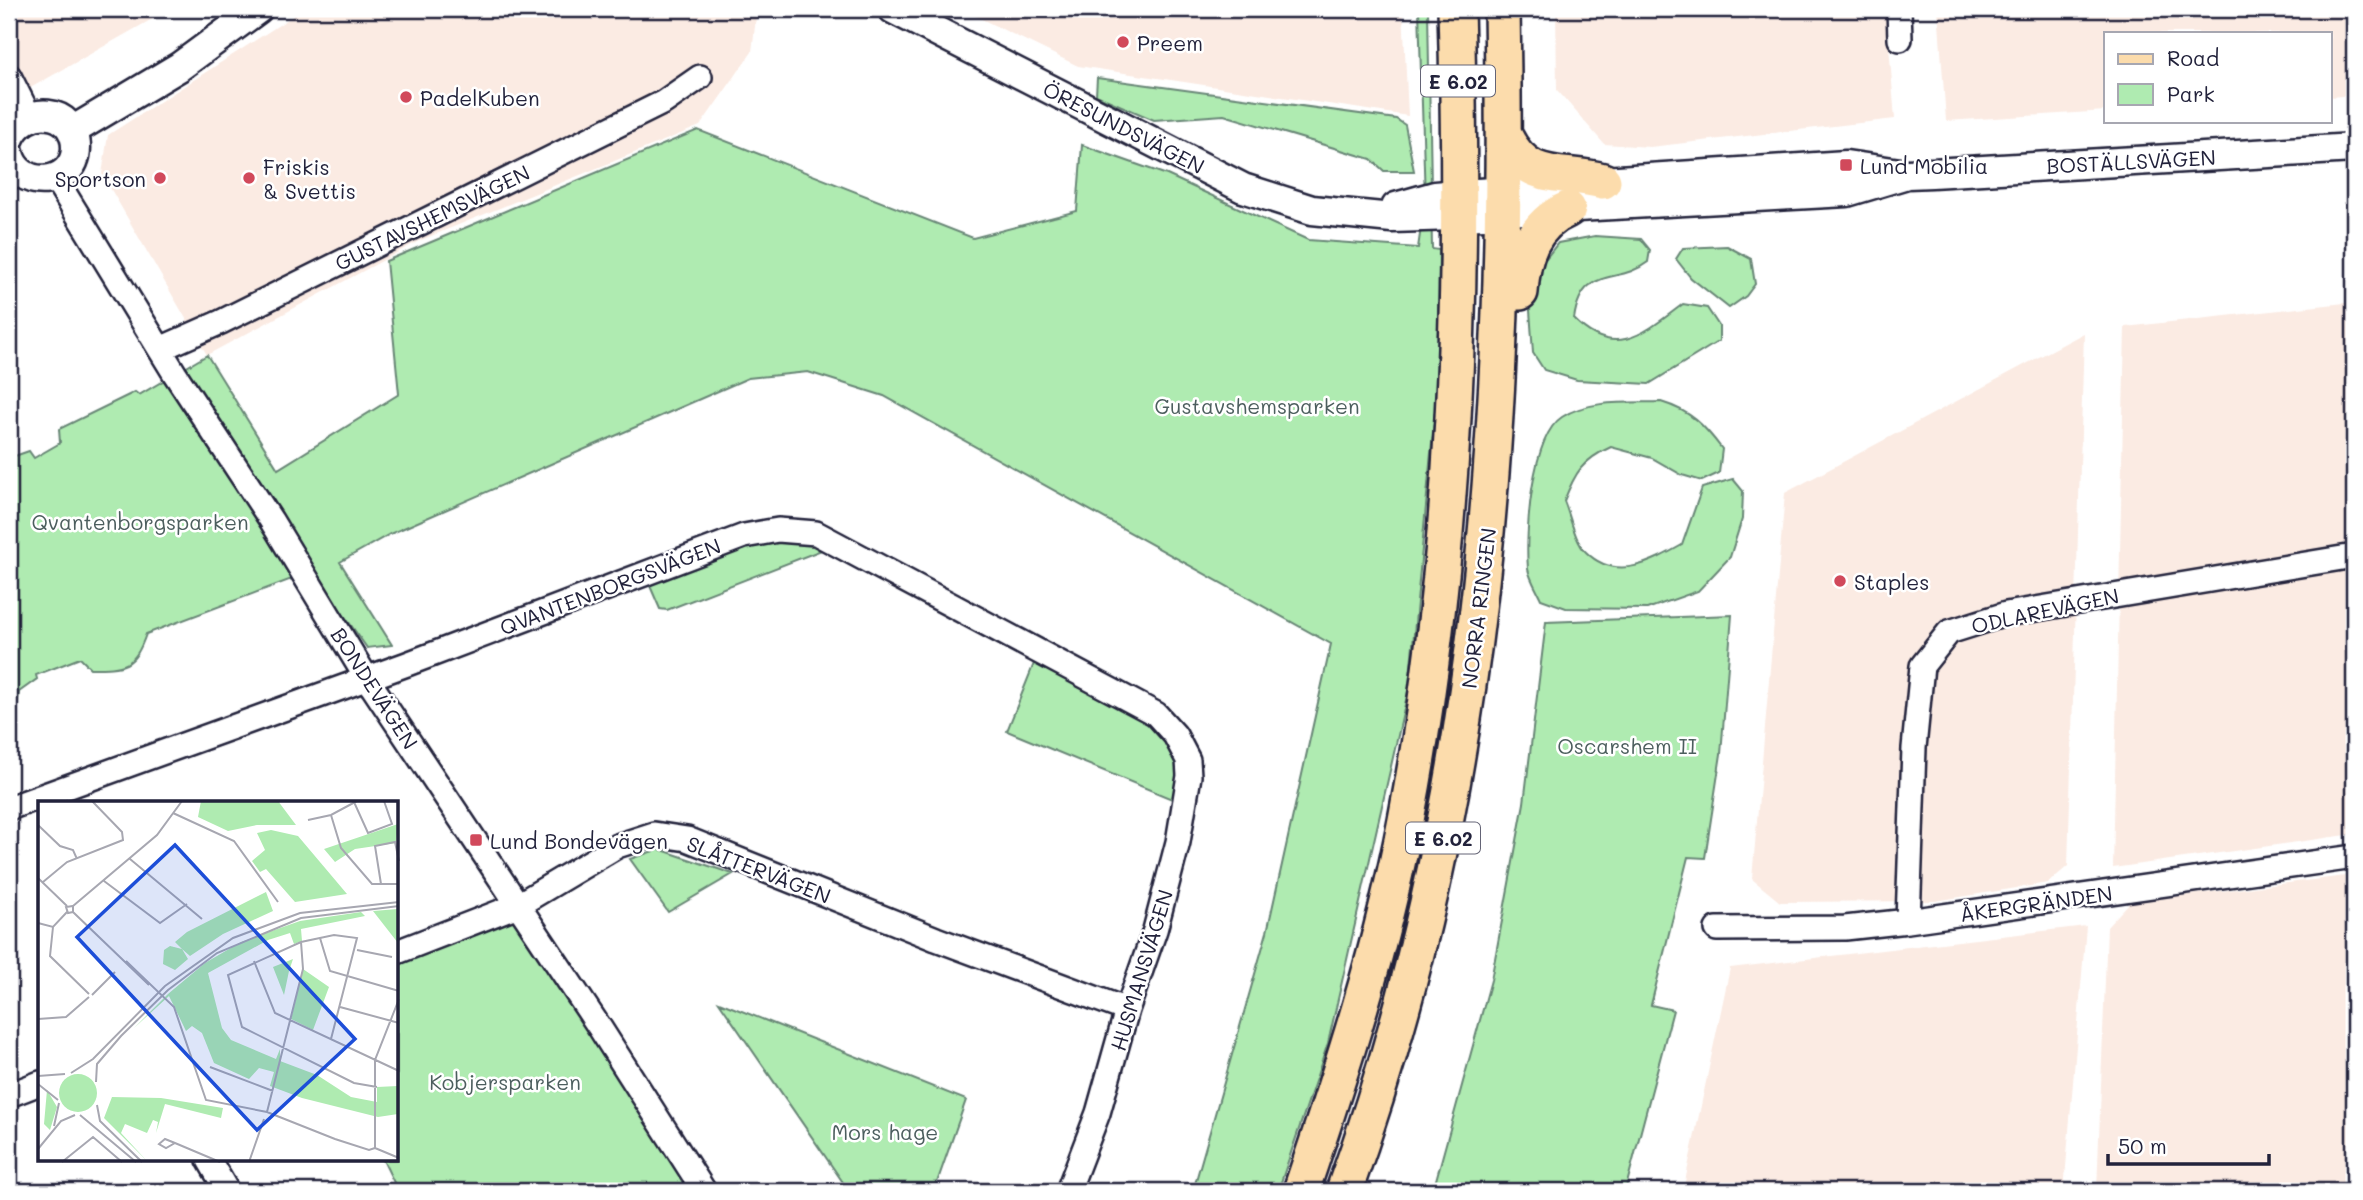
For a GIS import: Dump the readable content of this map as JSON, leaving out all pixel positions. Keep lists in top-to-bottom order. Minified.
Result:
{"streets":{"main road":["E 6.02","NORRA RINGEN"],"street":["ÖRESUNDSVÄGEN","BOSTÄLLSVÄGEN","GUSTAVSHEMSVÄGEN","QVANTENBORGSVÄGEN","ODLAREVÄGEN","BONDEVÄGEN","SLÅTTERVÄGEN","ÅKERGRÄNDEN","HUSMANSVÄGEN"]},"crossings":[["ÖRESUNDSVÄGEN","BOSTÄLLSVÄGEN"],["ÖRESUNDSVÄGEN","NORRA RINGEN"],["BOSTÄLLSVÄGEN","NORRA RINGEN"],["GUSTAVSHEMSVÄGEN","BONDEVÄGEN"],["QVANTENBORGSVÄGEN","BONDEVÄGEN"],["QVANTENBORGSVÄGEN","HUSMANSVÄGEN"],["ODLAREVÄGEN","ÅKERGRÄNDEN"],["BONDEVÄGEN","SLÅTTERVÄGEN"],["SLÅTTERVÄGEN","HUSMANSVÄGEN"]],"parks":["Gustavshemsparken","Qvantenborgsparken","Oscarshem II","Kobjersparken","Mors hage"],"places":{"other":["Preem","PadelKuben","Sportson","Friskis & Svettis","Staples"],"transit":["Lund Mobilia","Lund Bondevägen"]},"legend":["Road","Park"],"scale_bar":"50 m"}
